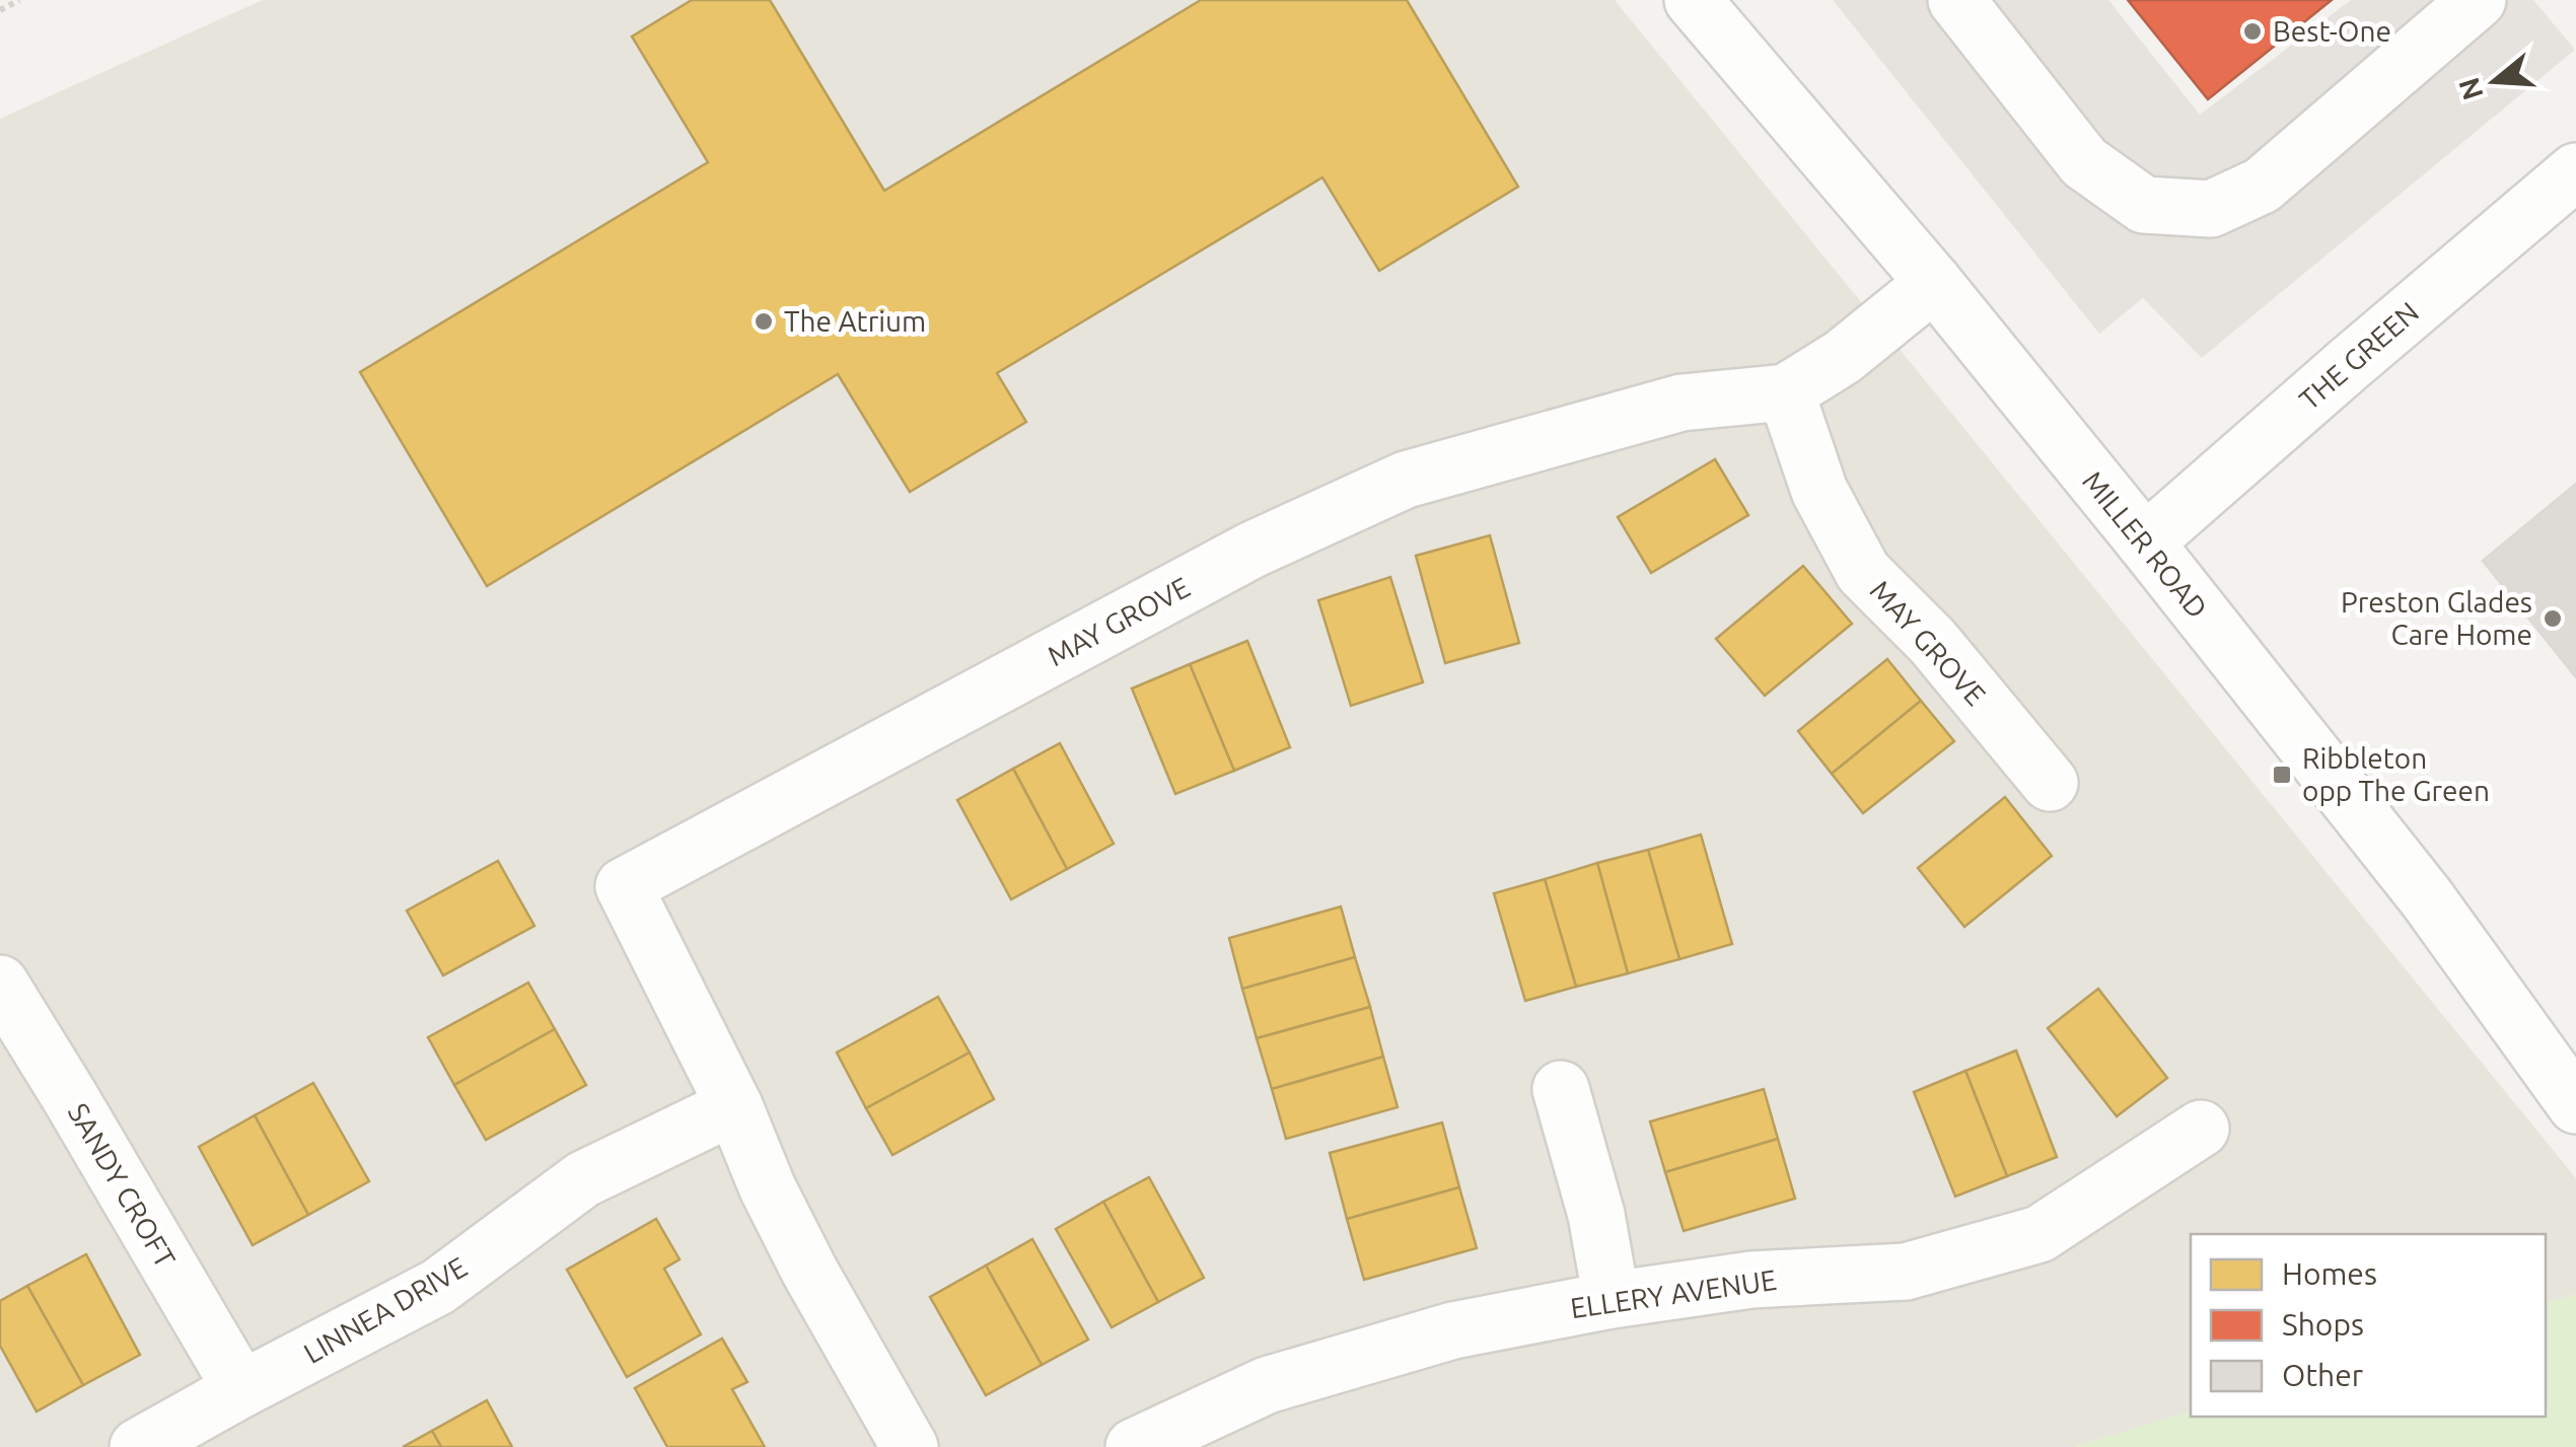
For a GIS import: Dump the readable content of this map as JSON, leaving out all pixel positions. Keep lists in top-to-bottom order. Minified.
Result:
{"streets":{"street":["THE GREEN","MILLER ROAD","MAY GROVE","SANDY CROFT","ELLERY AVENUE","LINNEA DRIVE"]},"crossings":[["THE GREEN","MILLER ROAD"],["MAY GROVE","LINNEA DRIVE"],["SANDY CROFT","LINNEA DRIVE"]],"places":{"other":["Best-One","The Atrium","Preston Glades Care Home"],"transit":["Ribbleton opp The Green"]},"legend":["Homes","Shops","Other"],"north":"left"}
